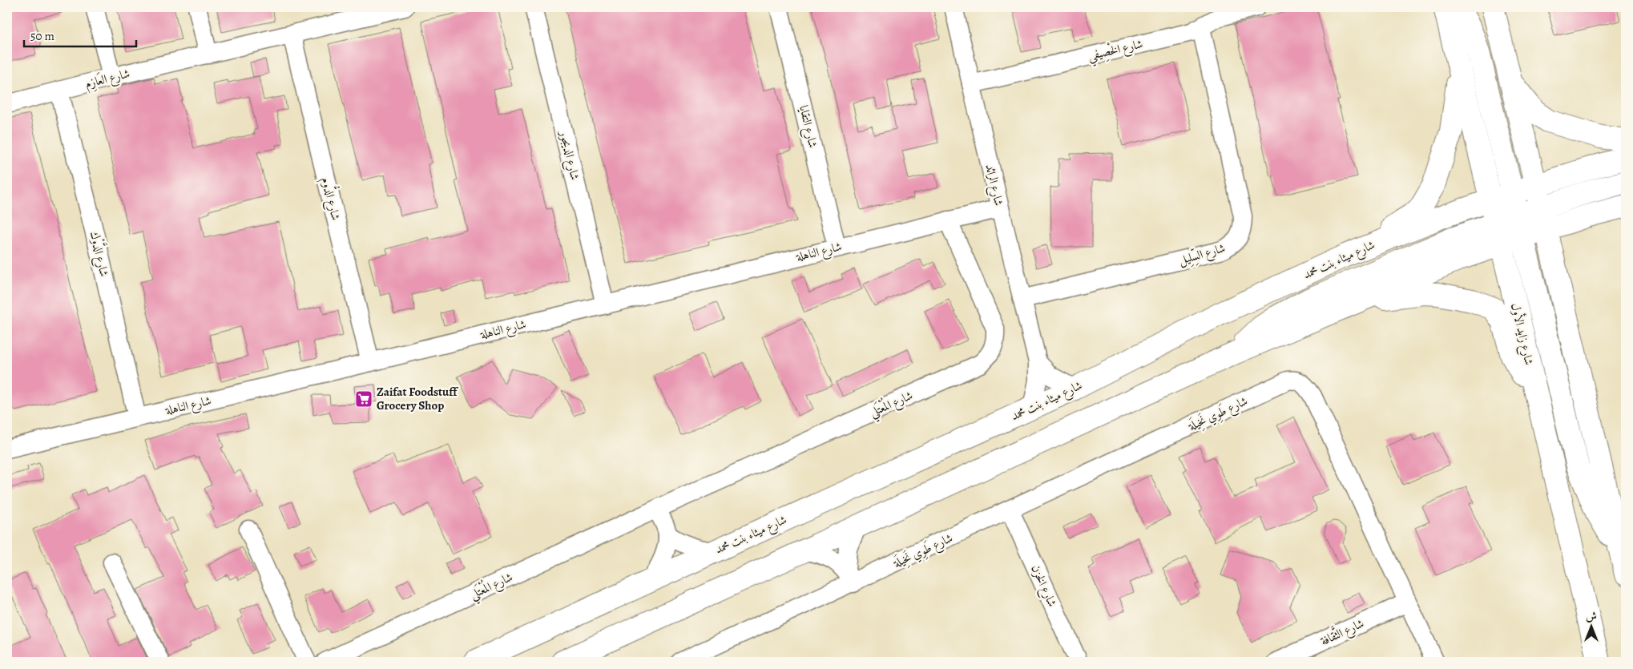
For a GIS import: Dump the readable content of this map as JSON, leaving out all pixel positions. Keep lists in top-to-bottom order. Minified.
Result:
{"streets":{"main road":["شارع ميثاء بنت محمد","شارع زايد الأول"],"street":["شارع الخْصِيفي","شارع العَازِم","شارع التقايا","شارع الديجور","شارع الرائد","شارع الدُّوم","شارع الناهلة","شارع الدَّوْك","شارع السِّلِيل","شارع المُعْتَلي","شارع طَوِي نَخِيلَة","شارع الخزن","شارع الثَّقافة"]},"crossings":[["شارع الخْصِيفي","شارع الرائد"],["شارع الخْصِيفي","شارع السِّلِيل"],["شارع العَازِم","شارع الدُّوم"],["شارع العَازِم","شارع الدَّوْك"],["شارع التقايا","شارع الناهلة"],["شارع الديجور","شارع الناهلة"],["شارع الرائد","شارع الناهلة"],["شارع الرائد","شارع السِّلِيل"],["شارع الرائد","شارع ميثاء بنت محمد"],["شارع الدُّوم","شارع الناهلة"],["شارع الناهلة","شارع الدَّوْك"],["شارع الناهلة","شارع المُعْتَلي"],["شارع ميثاء بنت محمد","شارع زايد الأول"],["شارع طَوِي نَخِيلَة","شارع الخزن"],["شارع طَوِي نَخِيلَة","شارع الثَّقافة"]],"places":{"supermarket":["Zaifat Foodstuff Grocery Shop"]},"scale_bar":"50 m","north":"top"}
